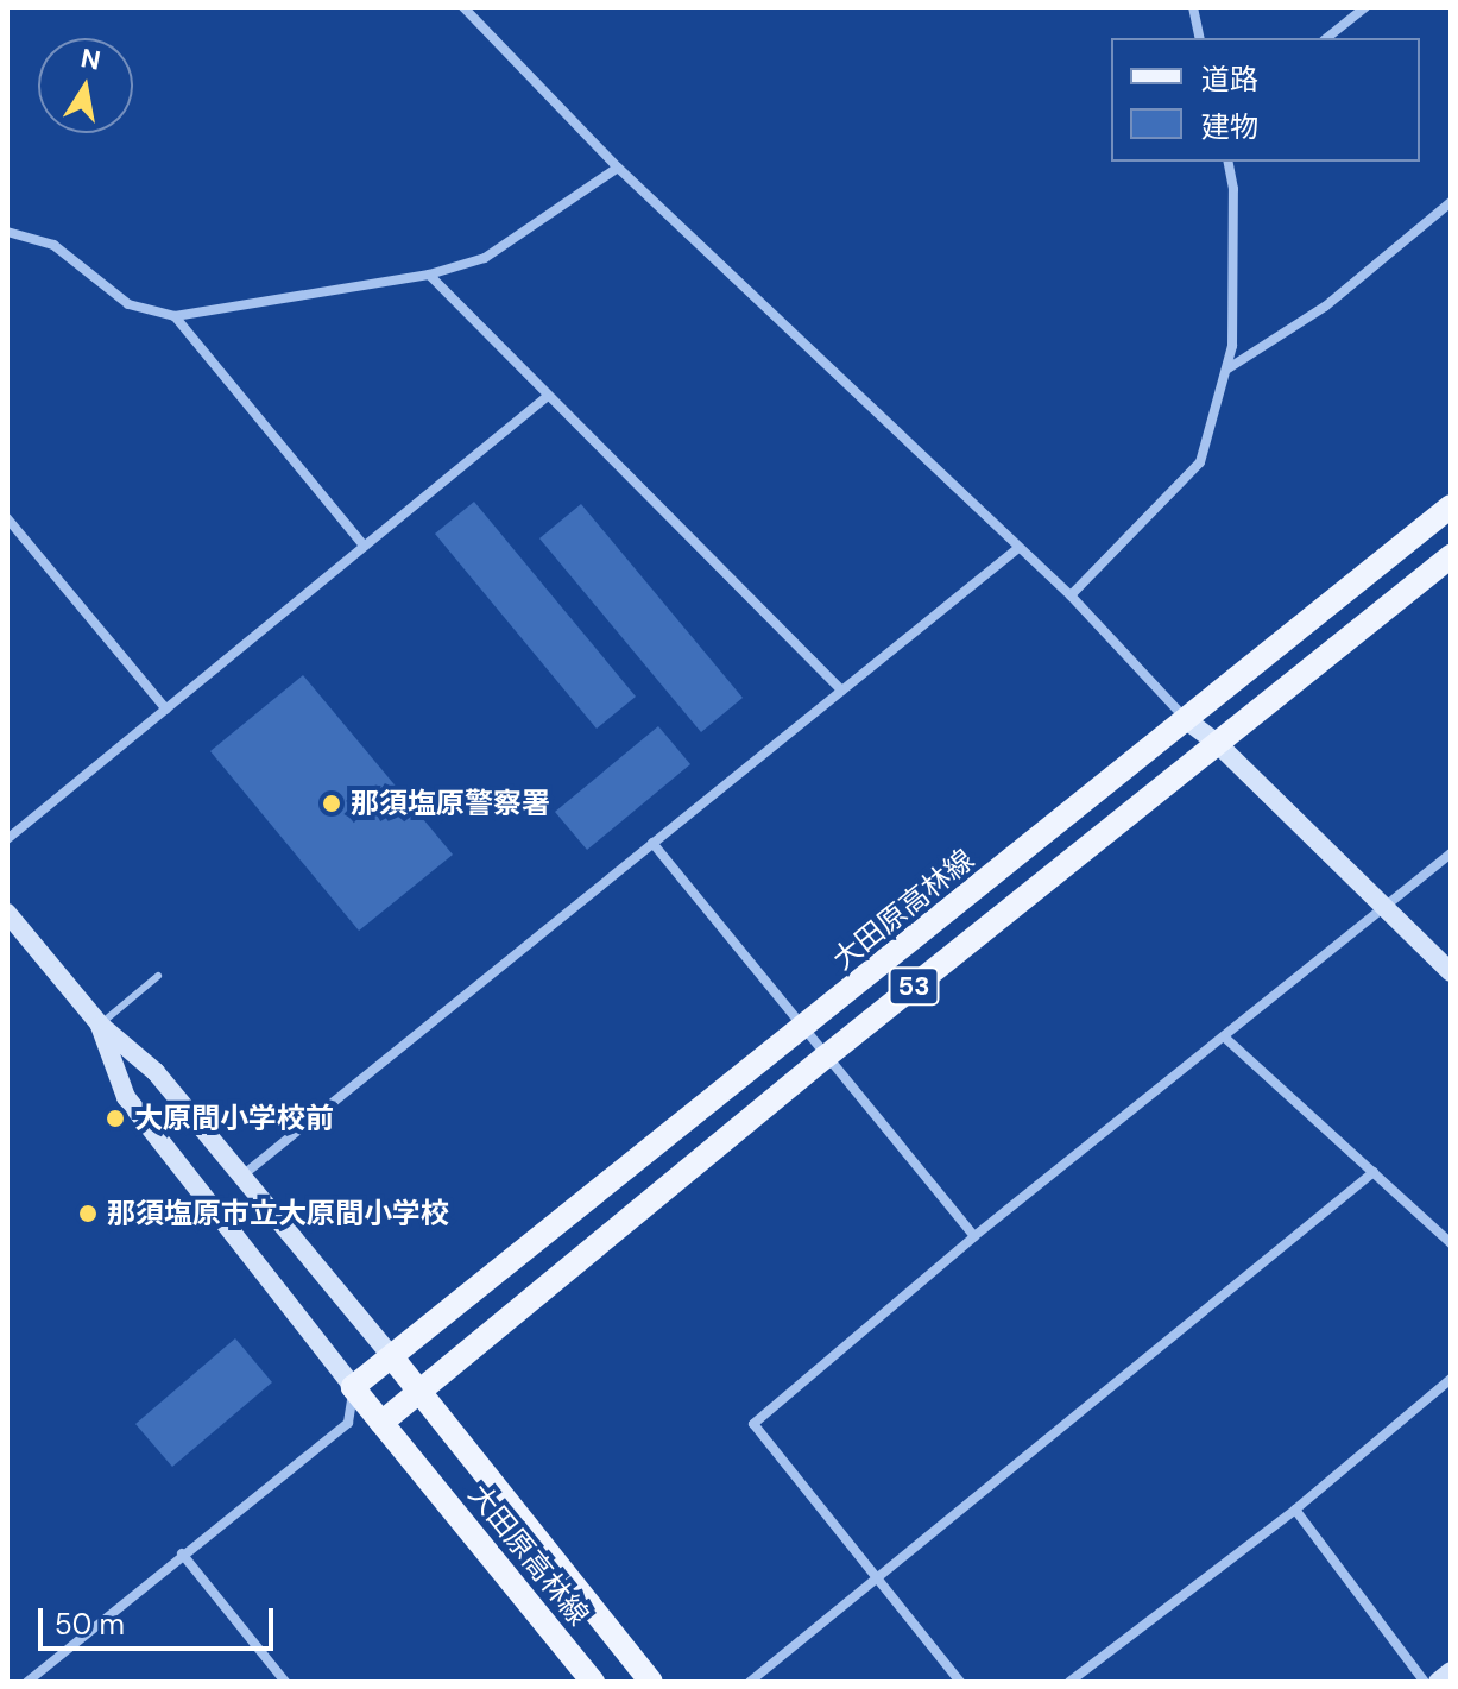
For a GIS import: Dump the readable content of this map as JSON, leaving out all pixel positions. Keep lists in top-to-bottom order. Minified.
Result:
{"streets":{"main road":["大田原高林線","53"]},"crossings":[["大田原高林線","53"]],"places":["那須塩原警察署","大原間小学校前","那須塩原市立大原間小学校"],"legend":["道路","建物"],"scale_bar":"50 m","north":"top"}
